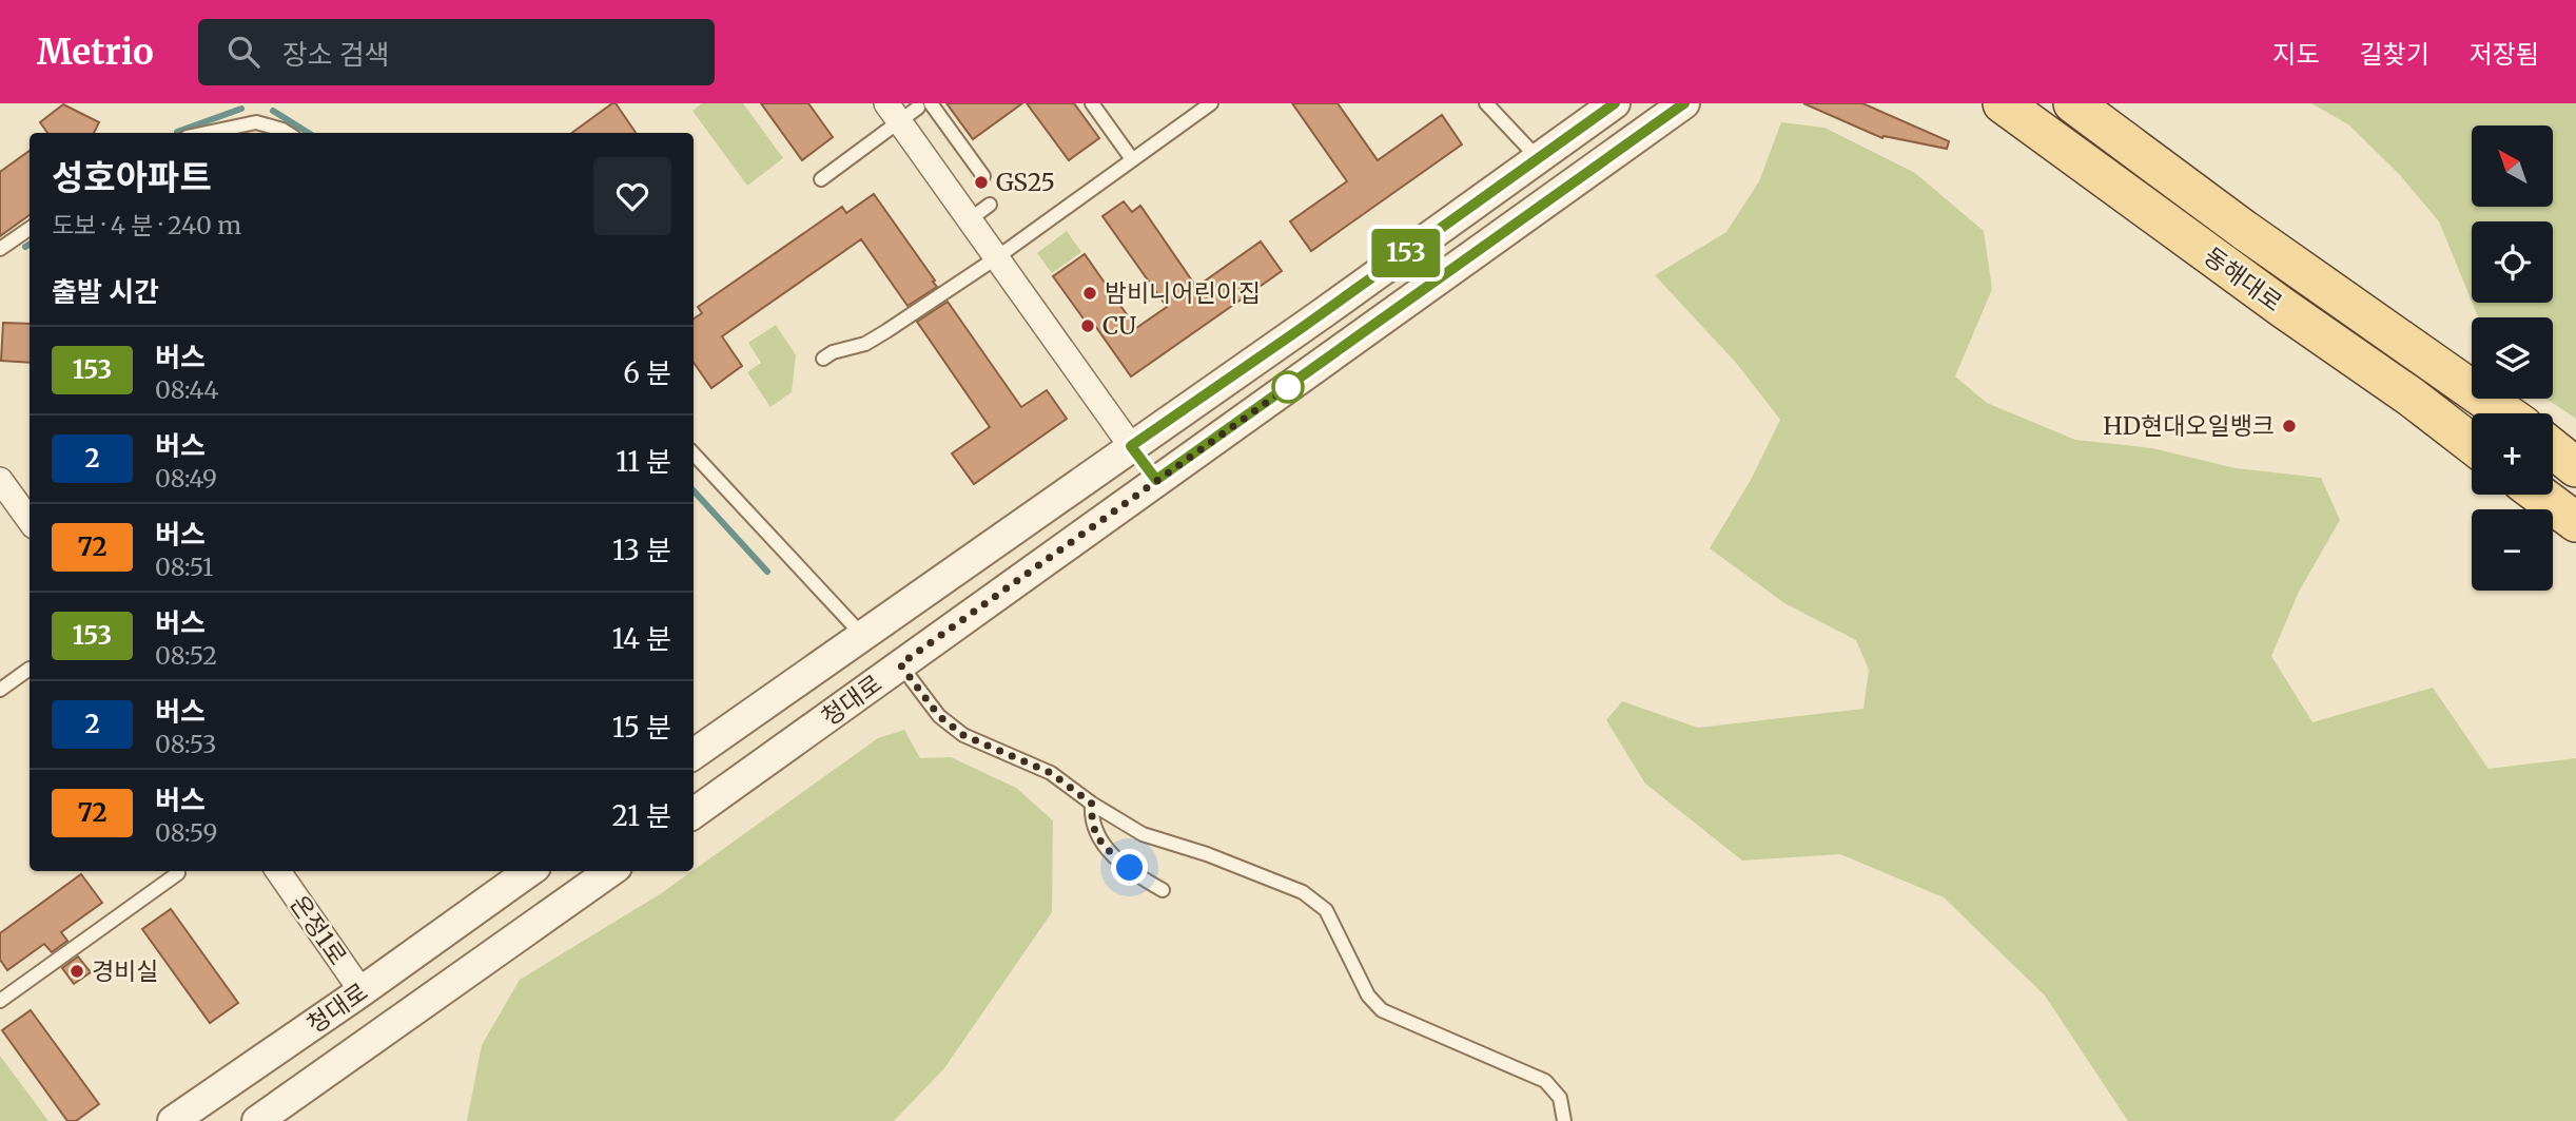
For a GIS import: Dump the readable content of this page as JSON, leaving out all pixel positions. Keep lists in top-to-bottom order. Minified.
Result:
{"streets":{"main road":["동해대로"],"street":["청대로","온정1로"]},"crossings":[["청대로","온정1로"]],"places":["GS25","밤비니어린이집","CU","HD현대오일뱅크","경비실"],"lines":["bus line 153"],"north":"top left","page":{"header":"Metrio","search":"장소 검색","nav":["지도","길찾기","저장됨"],"on_map":"153","map_buttons":["+","−"],"heading":[["성호아파트","도보 · 4 분 · 240 m"],"출발 시간"],"list":[{"mark":"153","name":"버스","note":"08:44","value":"6 분"},{"mark":"2","name":"버스","note":"08:49","value":"11 분"},{"mark":"72","name":"버스","note":"08:51","value":"13 분"},{"mark":"153","name":"버스","note":"08:52","value":"14 분"},{"mark":"2","name":"버스","note":"08:53","value":"15 분"},{"mark":"72","name":"버스","note":"08:59","value":"21 분"}]}}
